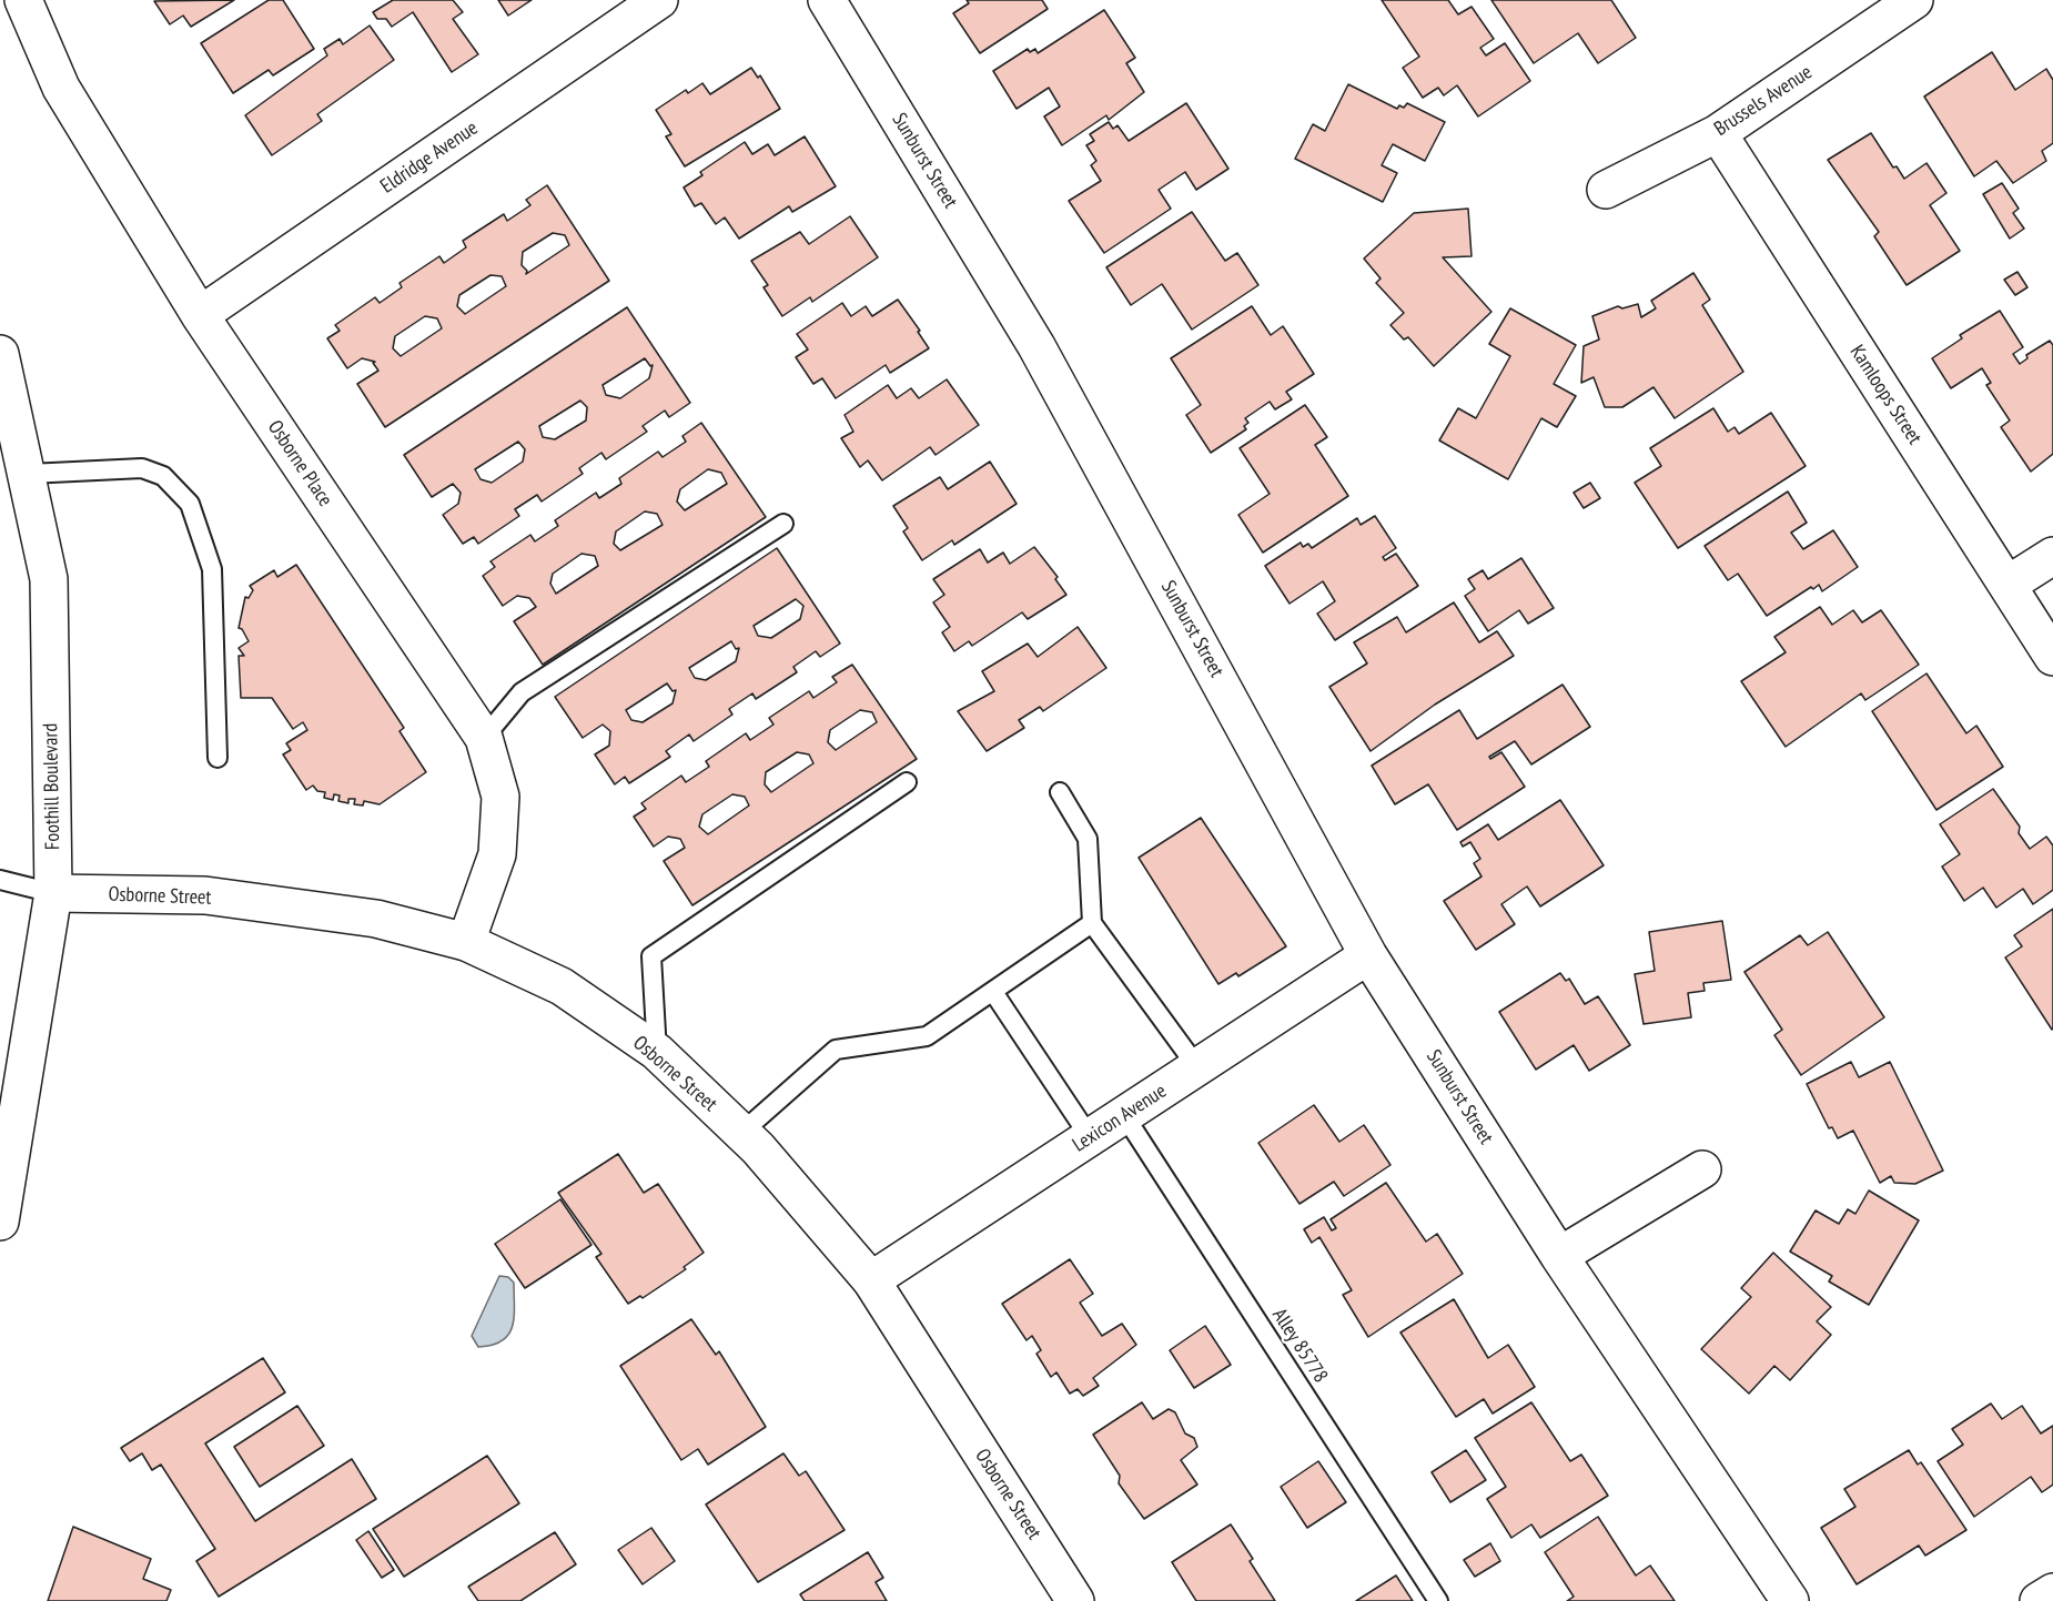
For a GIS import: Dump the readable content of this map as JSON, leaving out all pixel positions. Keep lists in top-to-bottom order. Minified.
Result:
{"streets":{"street":["Brussels Avenue","Eldridge Avenue","Sunburst Street","Kamloops Street","Osborne Place","Foothill Boulevard","Osborne Street","Lexicon Avenue"],"lane":["Alley 85778"]},"crossings":[["Brussels Avenue","Kamloops Street"],["Eldridge Avenue","Osborne Place"],["Sunburst Street","Lexicon Avenue"],["Osborne Place","Osborne Street"],["Foothill Boulevard","Osborne Street"],["Osborne Street","Lexicon Avenue"],["Lexicon Avenue","Alley 85778"]]}
